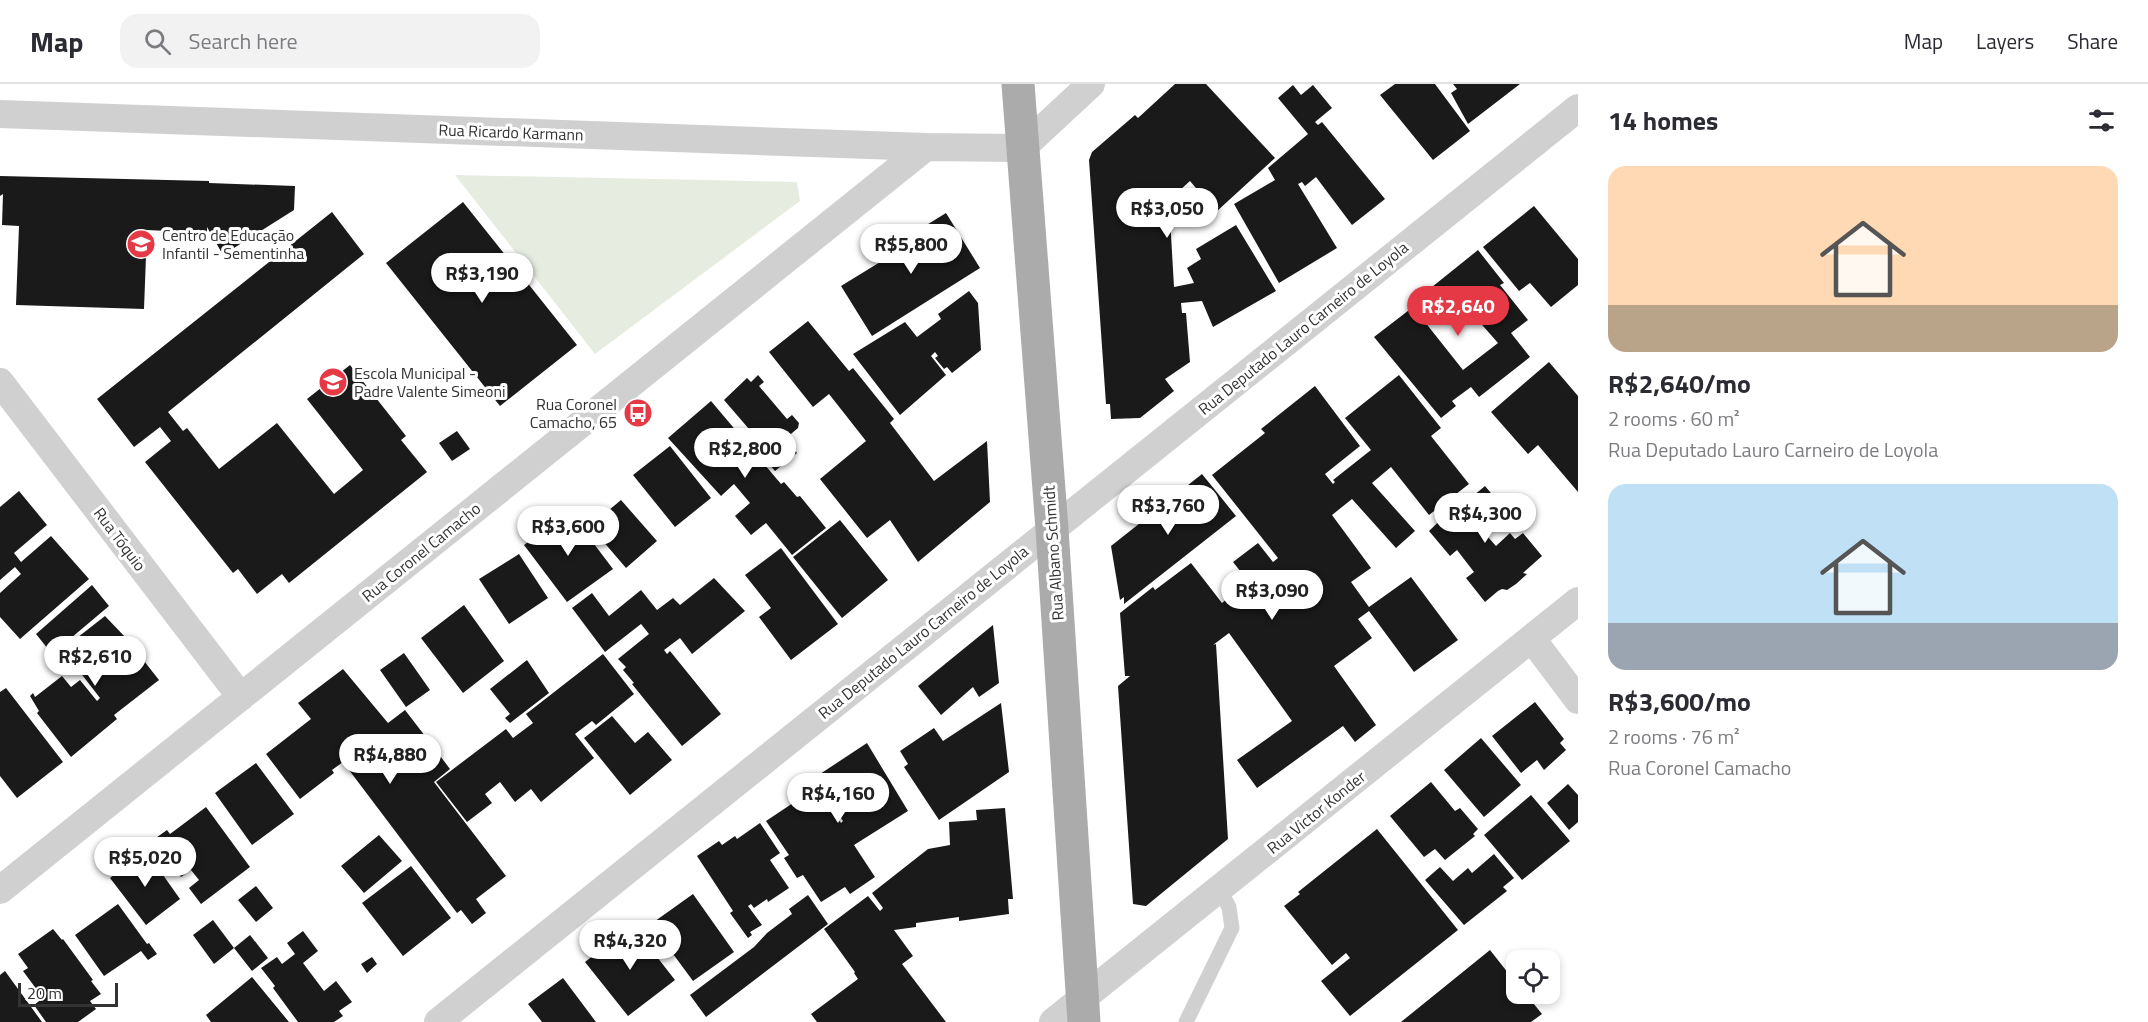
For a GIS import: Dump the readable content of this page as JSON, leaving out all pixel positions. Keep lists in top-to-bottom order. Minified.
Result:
{"streets":{"main road":["Rua Albano Schmidt"],"street":["Rua Ricardo Karmann","Rua Deputado Lauro Carneiro de Loyola","Rua Tóquio","Rua Coronel Camacho","Rua Victor Konder"]},"crossings":[["Rua Ricardo Karmann","Rua Coronel Camacho"],["Rua Ricardo Karmann","Rua Albano Schmidt"],["Rua Deputado Lauro Carneiro de Loyola","Rua Albano Schmidt"],["Rua Tóquio","Rua Coronel Camacho"],["Rua Albano Schmidt","Rua Victor Konder"]],"places":{"school or university":["Centro de Educação Infantil - Sementinha","Escola Municipal - Padre Valente Simeoni"],"bus stop":["Rua Coronel Camacho, 65"]},"scale_bar":"20 m","page":{"header":"Map","search":"Search here","nav":["Map","Layers","Share"],"heading":"14 homes","list":[{"name":"R$2,640/mo","note":"2 rooms · 60 m² · Rua Deputado Lauro Carneiro de Loyola"},{"name":"R$3,600/mo","note":"2 rooms · 76 m² · Rua Coronel Camacho"}],"price":["R$3,050","R$5,800","R$3,190","R$2,640","R$2,800","R$3,760","R$4,300","R$3,600","R$3,090","R$2,610","R$4,880","R$4,160","R$5,020","R$4,320"],"scale":"20 m"}}
